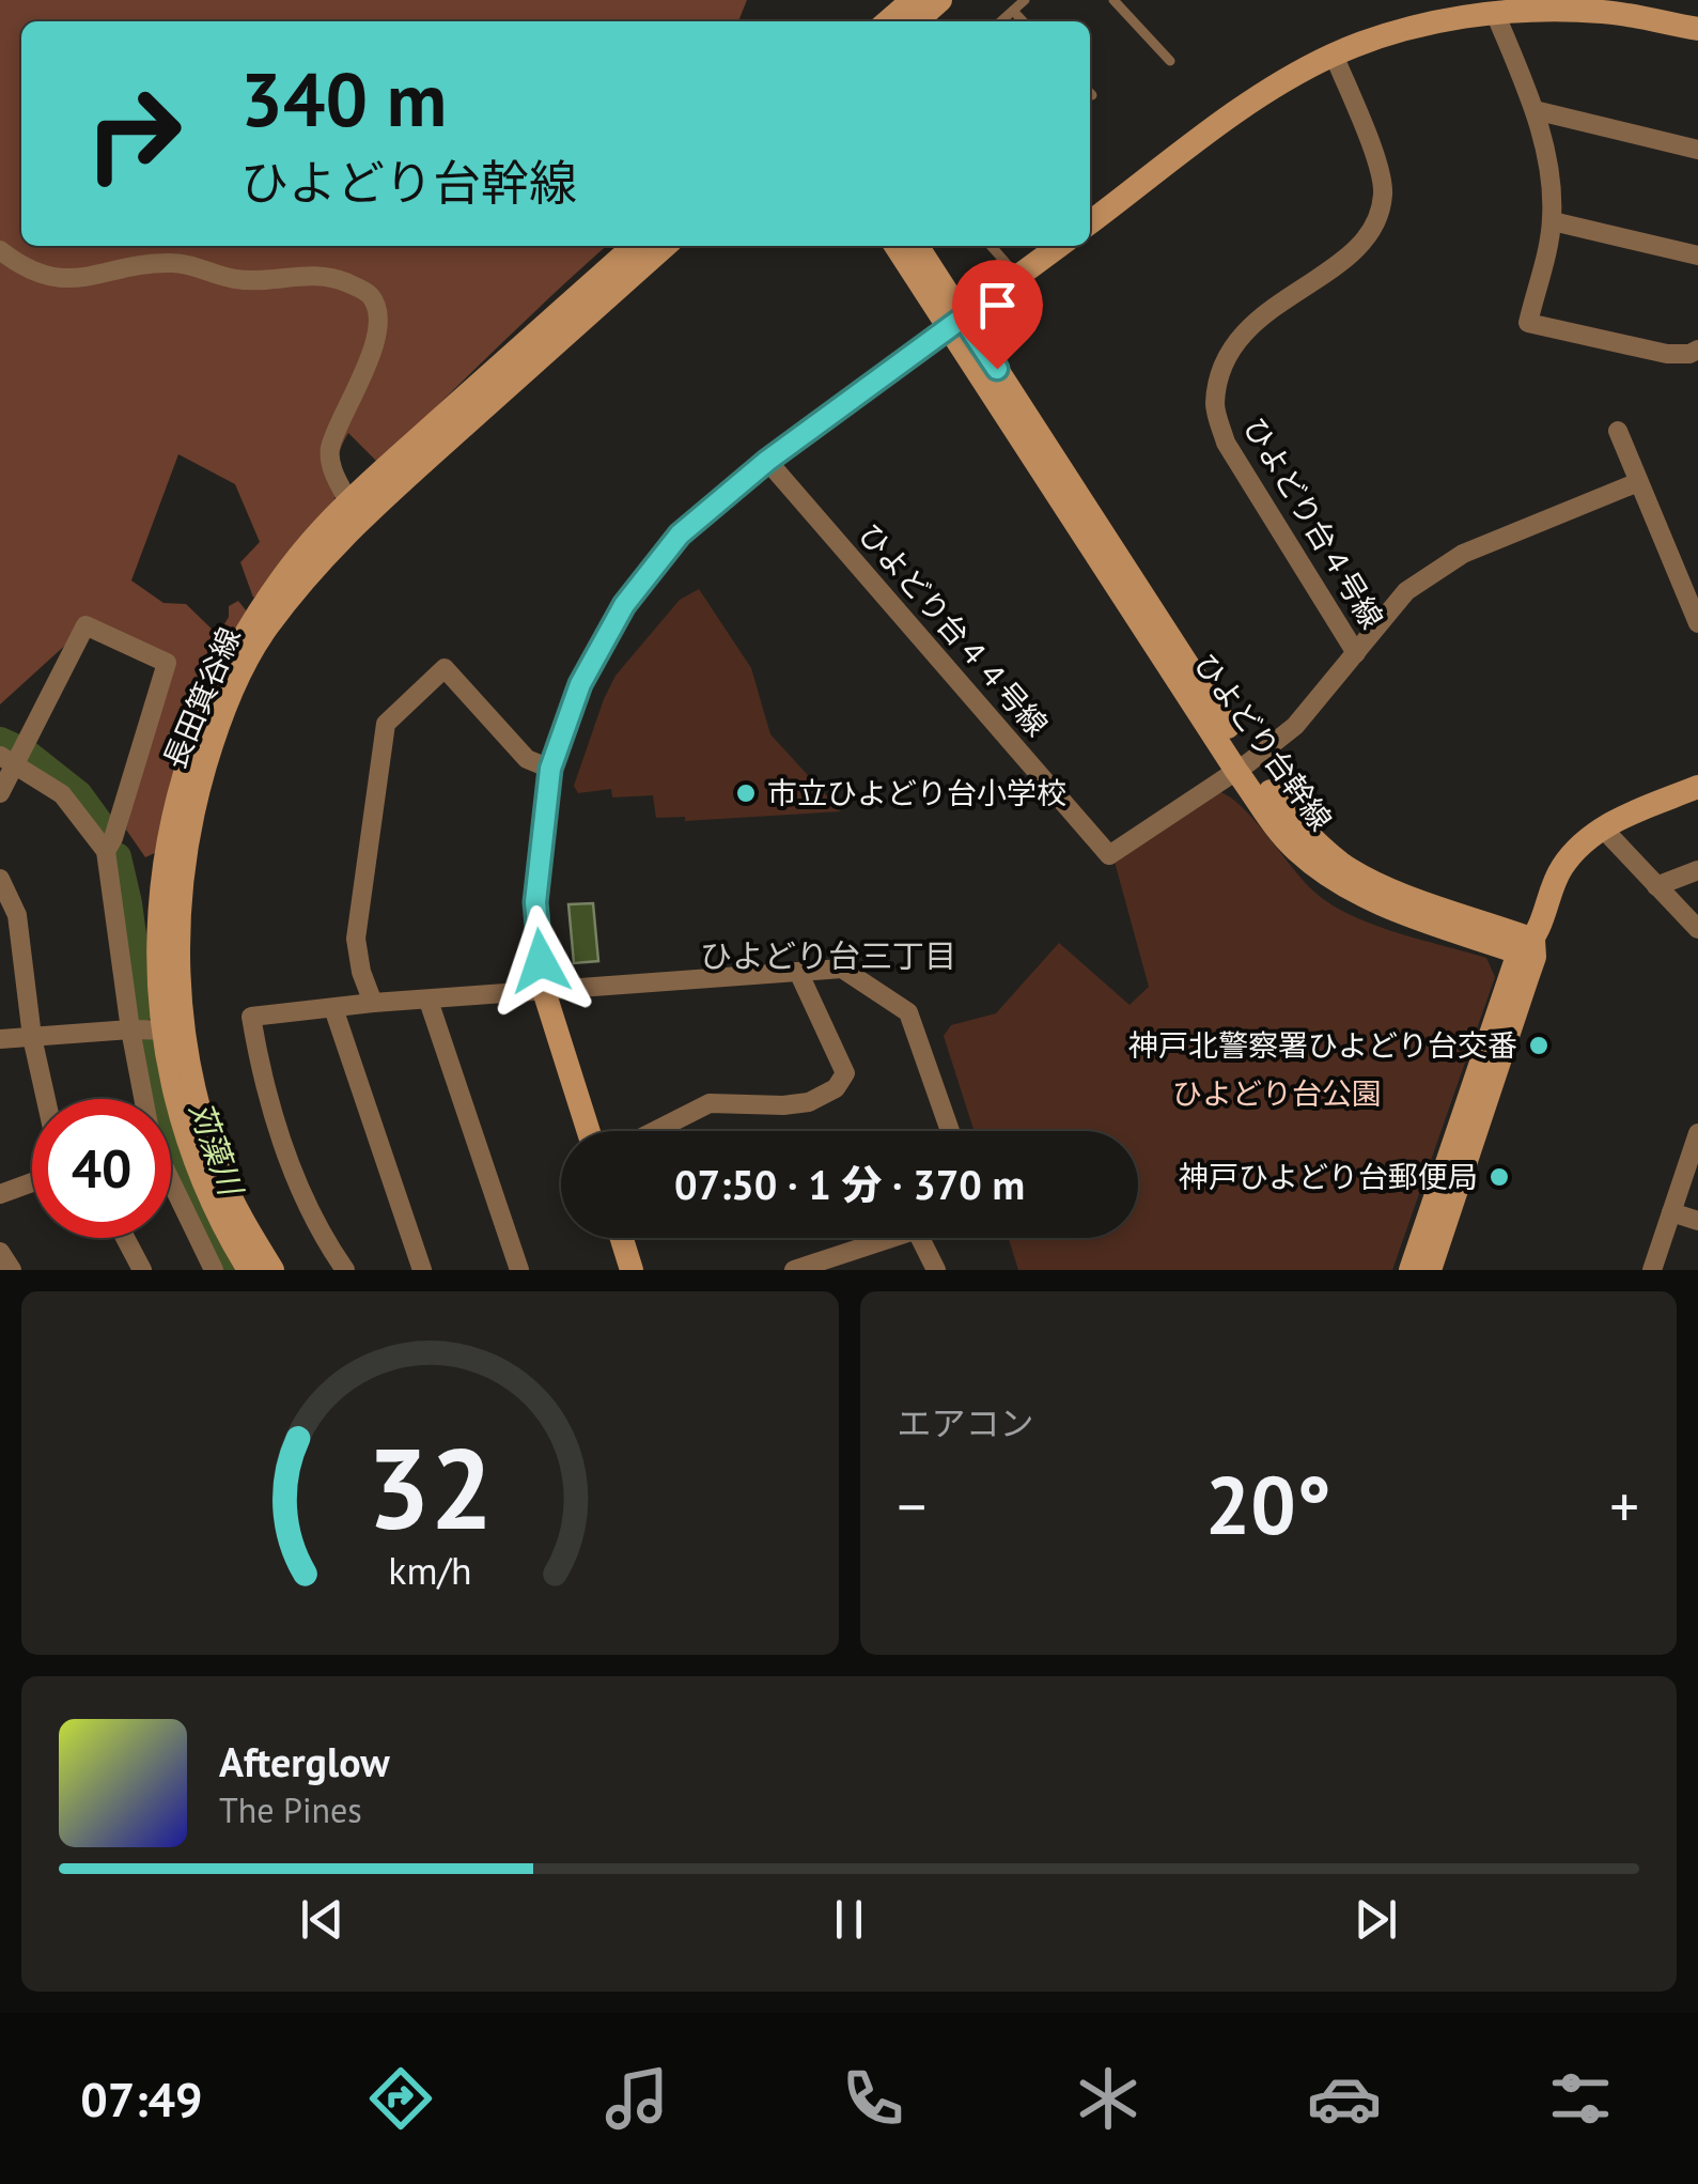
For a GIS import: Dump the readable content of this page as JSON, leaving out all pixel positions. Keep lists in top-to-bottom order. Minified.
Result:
{"streets":{"street":["ひよどり台４号線","ひよどり台４４号線","長田箕谷線","ひよどり台幹線"]},"crossings":[["ひよどり台４４号線","ひよどり台幹線"]],"districts":["ひよどり台三丁目"],"water":["苅藻川"],"parks":["ひよどり台公園"],"places":["市立ひよどり台小学校","神戸北警察署ひよどり台交番","神戸ひよどり台郵便局"],"page":{"turn":["340 m","ひよどり台幹線"],"limit":"40","trip":"07:50 · 1 分 · 370 m","tile":"エアコン","heat":["−","20°","+"],"song":["Afterglow","The Pines"],"tabs":"07:49","gauge":["32","km/h"]}}
